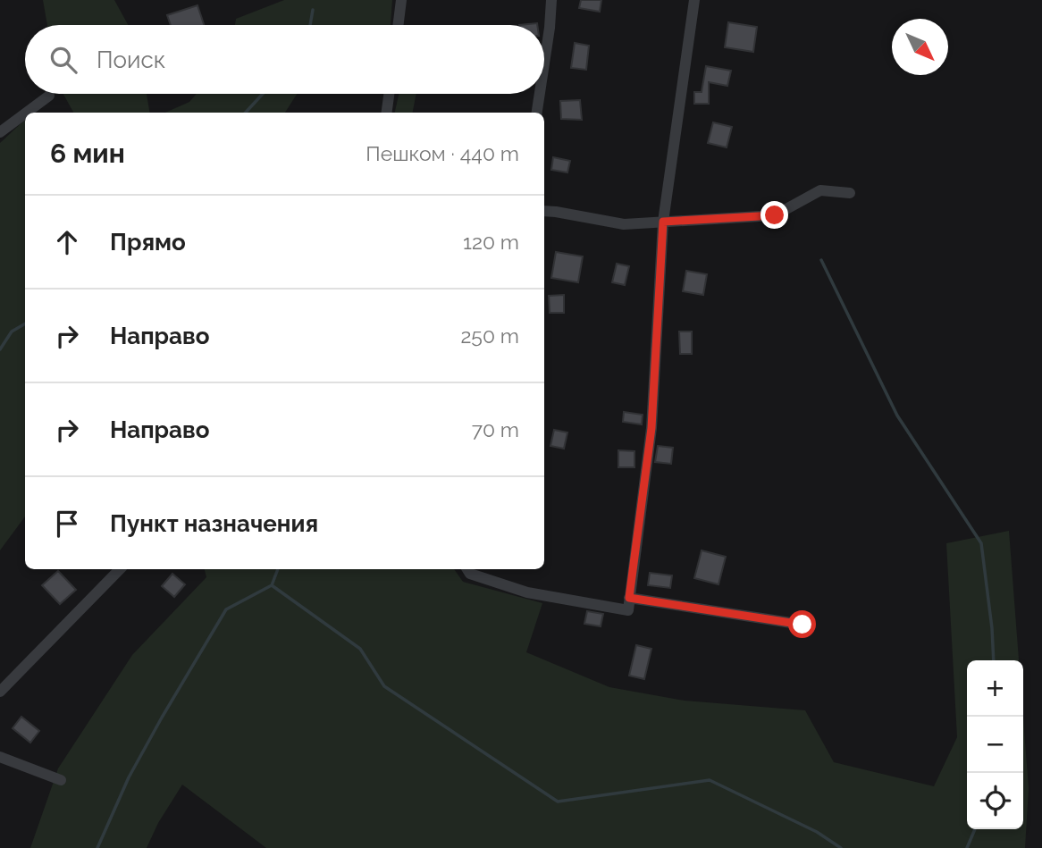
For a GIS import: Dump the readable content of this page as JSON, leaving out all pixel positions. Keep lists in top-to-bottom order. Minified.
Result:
{"north":"bottom right","page":{"search":"Поиск","heading":["6 мин","Пешком · 440 m"],"list":[["Прямо","120 m"],["Направо","250 m"],["Направо","70 m"],"Пункт назначения"],"map_buttons":["+","−"]}}
